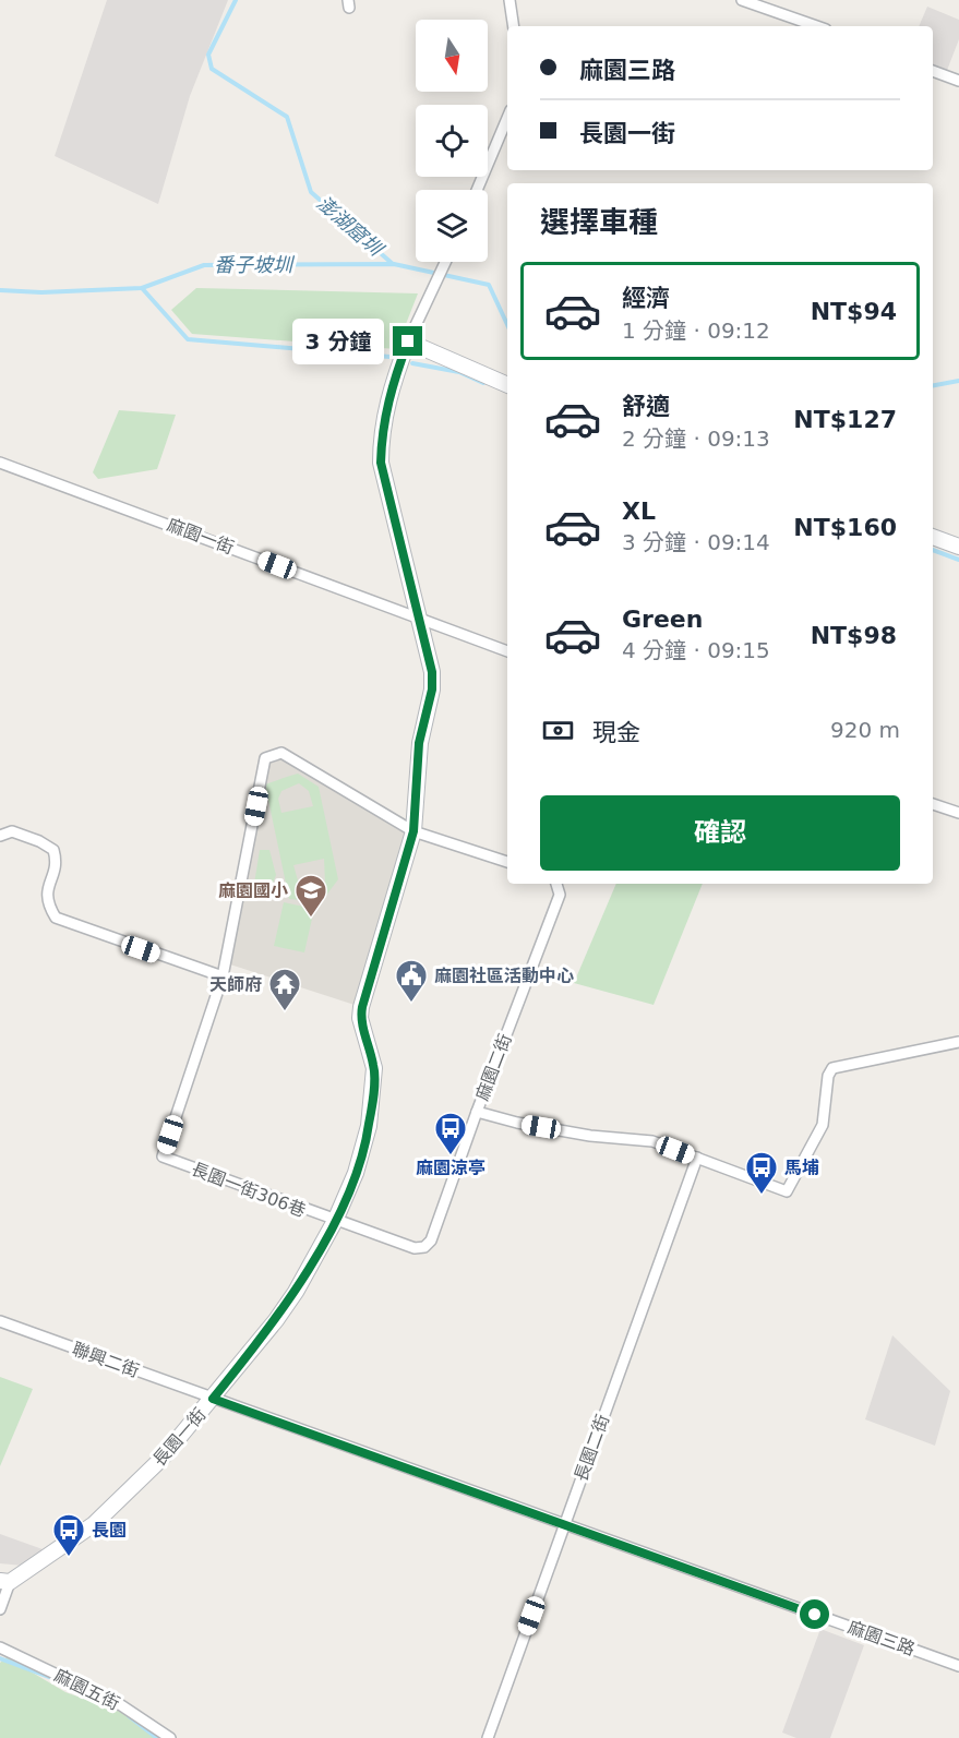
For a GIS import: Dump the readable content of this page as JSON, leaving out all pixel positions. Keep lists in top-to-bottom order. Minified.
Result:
{"streets":{"street":["麻園一街","麻園二街","長園一街306巷","聯興二街","長園一街","長園二街","麻園三路","麻園五街"]},"crossings":[["麻園一街","長園一街"],["麻園二街","長園一街306巷"],["麻園二街","長園二街"],["長園一街306巷","長園一街"],["聯興二街","長園一街"],["聯興二街","麻園三路"],["長園一街","麻園三路"],["長園二街","麻園三路"]],"water":["澎湖窟圳","番子坡圳"],"places":{"school or university":["麻園國小"],"public building":["麻園社區活動中心"],"temple":["天師府"],"bus stop":["麻園涼亭","馬埔","長園"]},"north":"bottom","page":{"banner":["麻園三路","長園一街"],"heading":"選擇車種","list":[{"name":"經濟","note":"1 分鐘 · 09:12","value":"NT$94"},{"name":"舒適","note":"2 分鐘 · 09:13","value":"NT$127"},{"name":"XL","note":"3 分鐘 · 09:14","value":"NT$160"},{"name":"Green","note":"4 分鐘 · 09:15","value":"NT$98"}],"bubble":"3 分鐘","pay":["現金","920 m"],"buttons":"確認"}}
